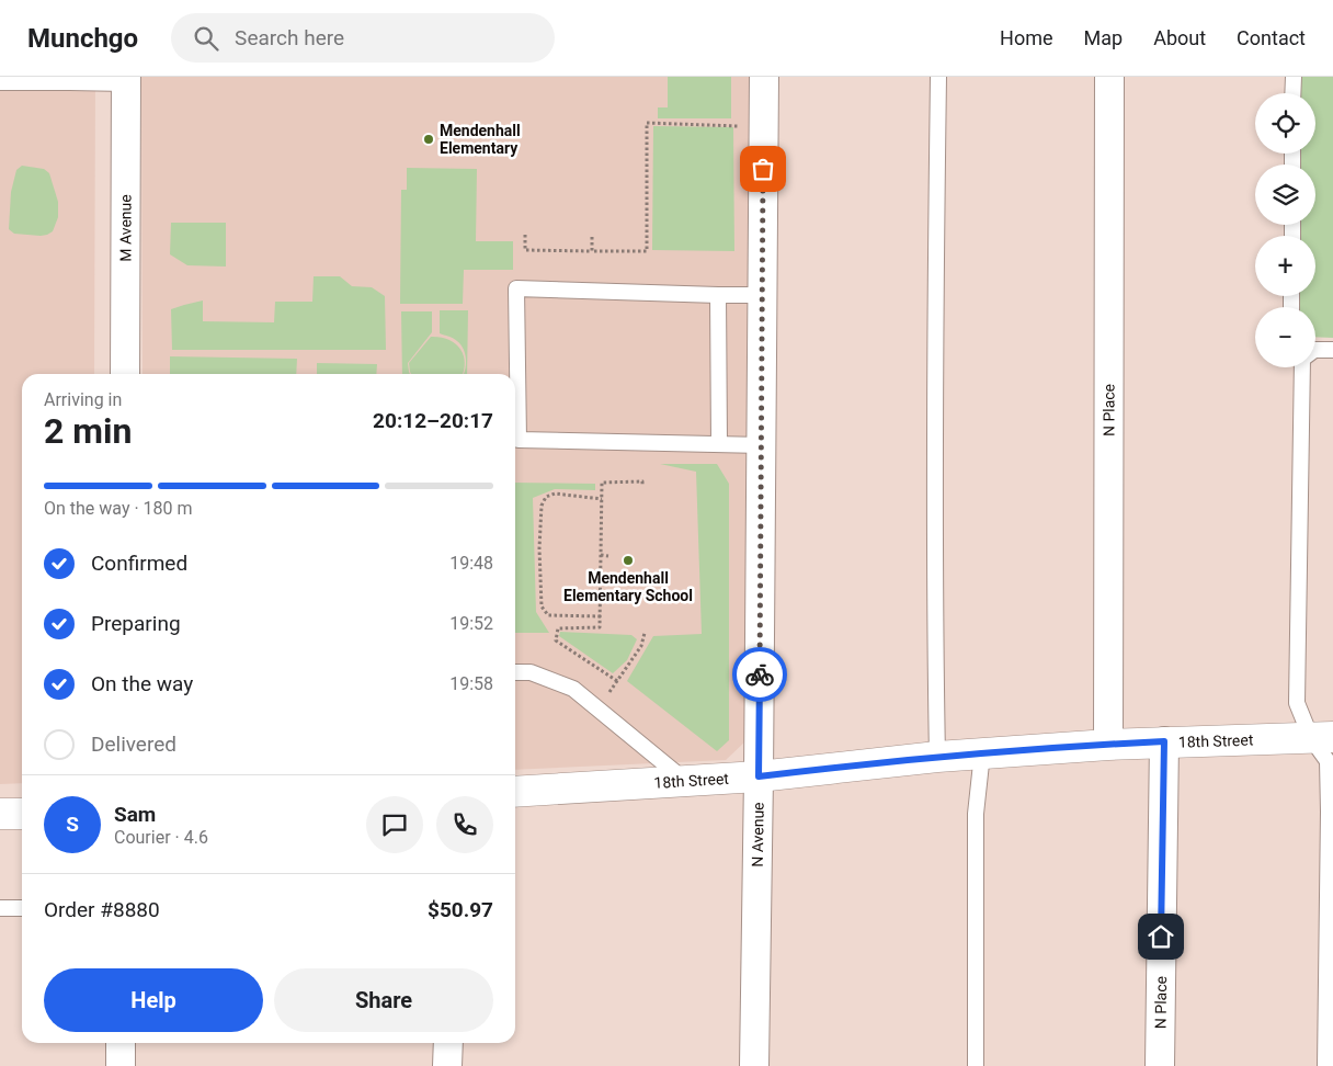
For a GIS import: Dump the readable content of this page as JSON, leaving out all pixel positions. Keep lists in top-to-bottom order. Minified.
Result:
{"streets":{"street":["M Avenue","N Place","18th Street","N Avenue"]},"crossings":[["N Place","18th Street"],["18th Street","N Avenue"]],"places":["Mendenhall Elementary","Mendenhall Elementary School"],"page":{"header":"Munchgo","search":"Search here","nav":["Home","Map","About","Contact"],"map_buttons":["+","−"],"heading":["2 min","Arriving in","20:12–20:17"],"panel":["Sam","Courier · 4.6","Order #8880","$50.97"],"bar":"On the way · 180 m","list":[["Confirmed","19:48"],["Preparing","19:52"],["On the way","19:58"],"Delivered"],"round":"S","buttons":["Help","Share"]}}
